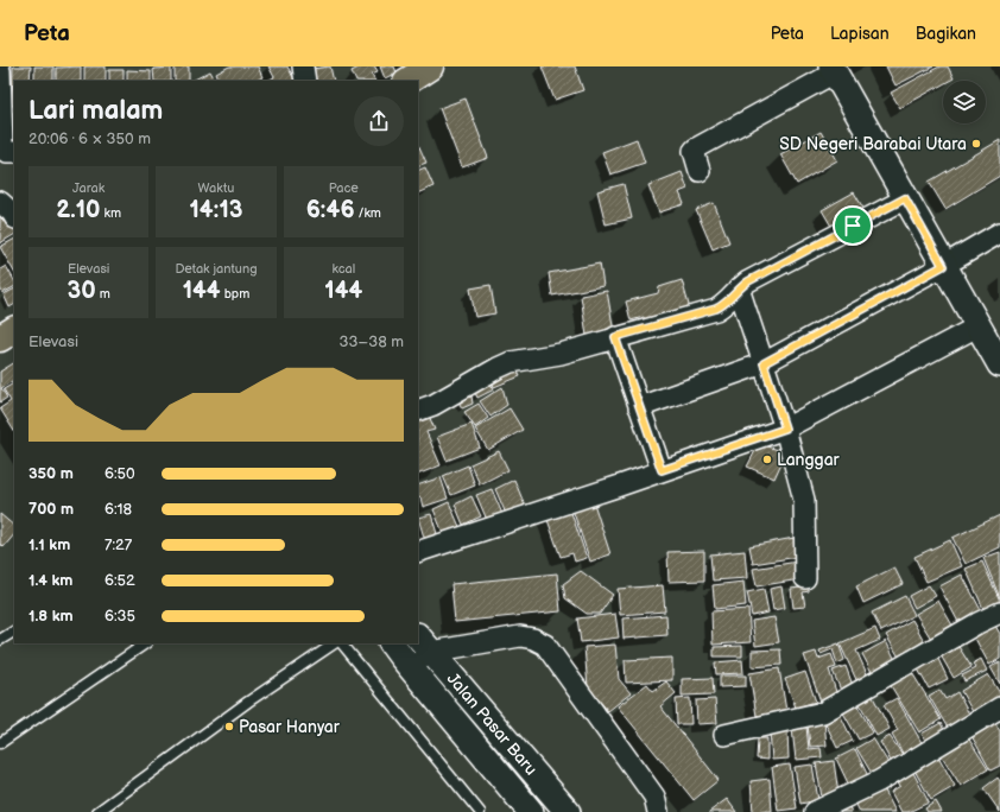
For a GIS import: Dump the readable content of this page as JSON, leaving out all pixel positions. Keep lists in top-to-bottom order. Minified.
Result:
{"streets":{"street":["Jalan Pasar Baru"]},"places":["SD Negeri Barabai Utara","Langgar","Pasar Hanyar"],"page":{"header":"Peta","nav":["Peta","Lapisan","Bagikan"],"heading":["Lari malam","20:06 · 6 × 350 m"],"stats":[["Jarak","2.10 km"],["Waktu","14:13"],["Pace","6:46 /km"],["Elevasi","30 m"],["Detak jantung","144 bpm"],["kcal","144"]],"chart":["Elevasi","33–38 m"],"list":[{"name":"350 m","note":"6:50"},{"name":"700 m","note":"6:18"},{"name":"1.1 km","note":"7:27"},{"name":"1.4 km","note":"6:52"},{"name":"1.8 km","note":"6:35"}]}}
